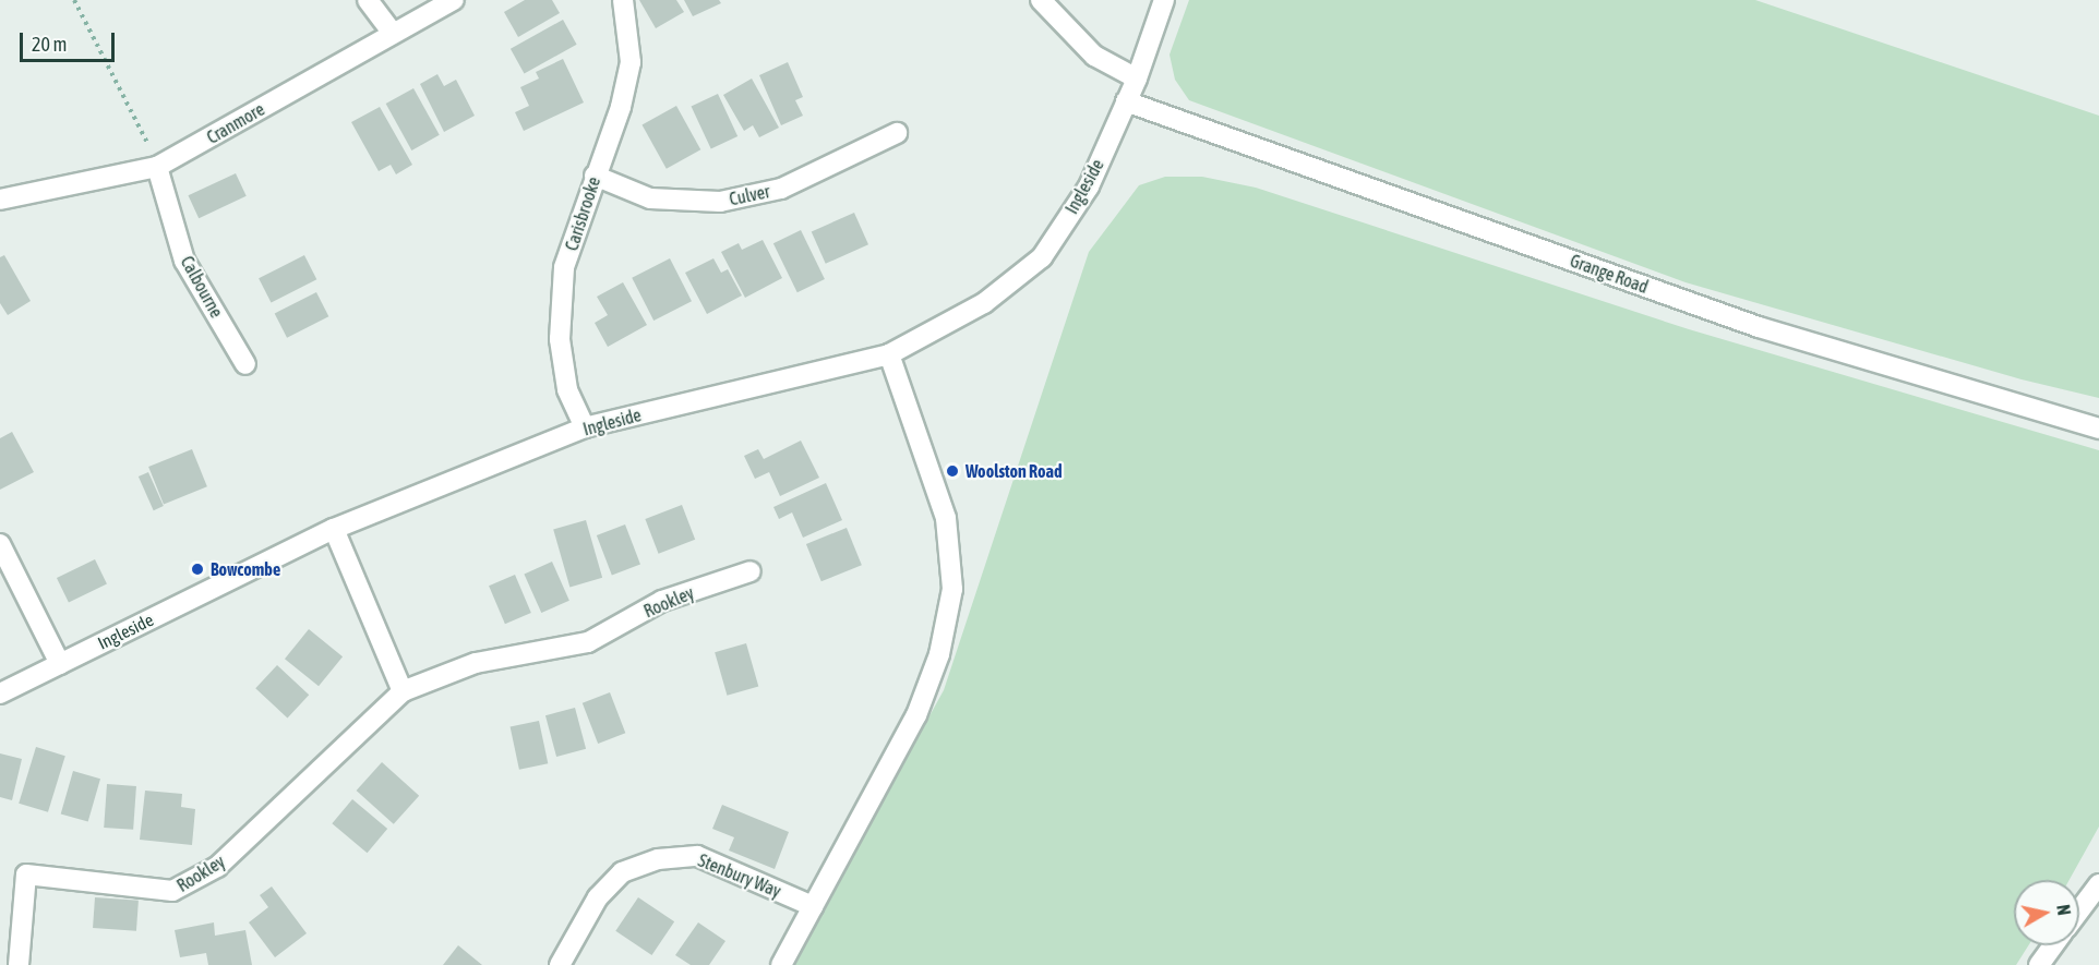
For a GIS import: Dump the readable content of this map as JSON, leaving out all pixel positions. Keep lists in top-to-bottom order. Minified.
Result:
{"streets":{"street":["Cranmore","Ingleside","Culver","Carisbrooke","Grange Road","Calbourne","Rookley","Stenbury Way"]},"crossings":[["Cranmore","Calbourne"],["Ingleside","Carisbrooke"],["Ingleside","Grange Road"],["Culver","Carisbrooke"]],"places":["Woolston Road","Bowcombe"],"scale_bar":"20 m","north":"right"}
